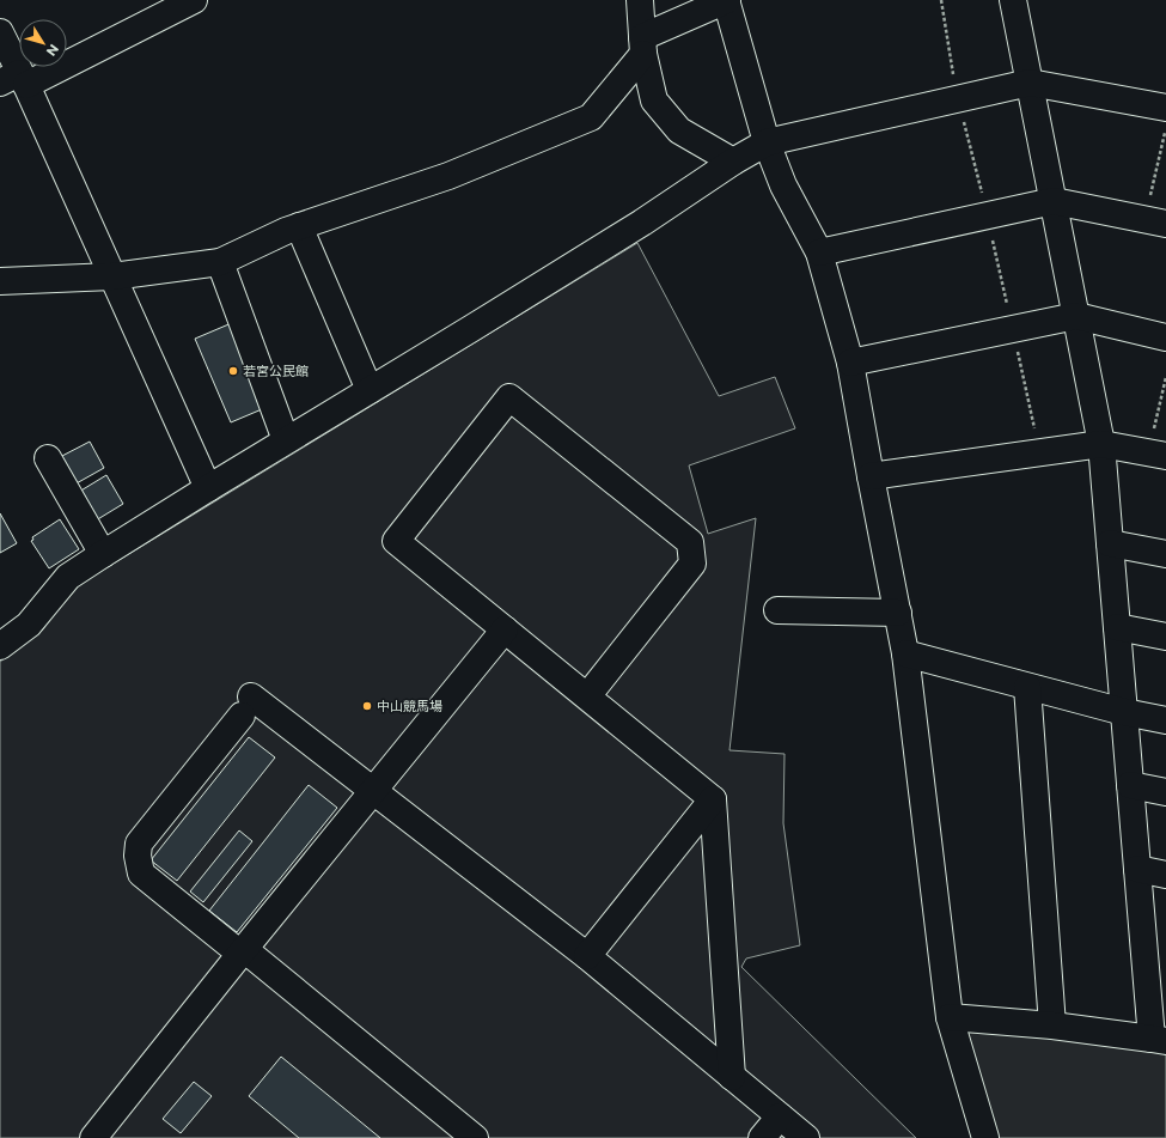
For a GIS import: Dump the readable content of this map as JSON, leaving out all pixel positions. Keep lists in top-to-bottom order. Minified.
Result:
{"places":["若宮公民館","中山競馬場"],"north":"bottom right"}
